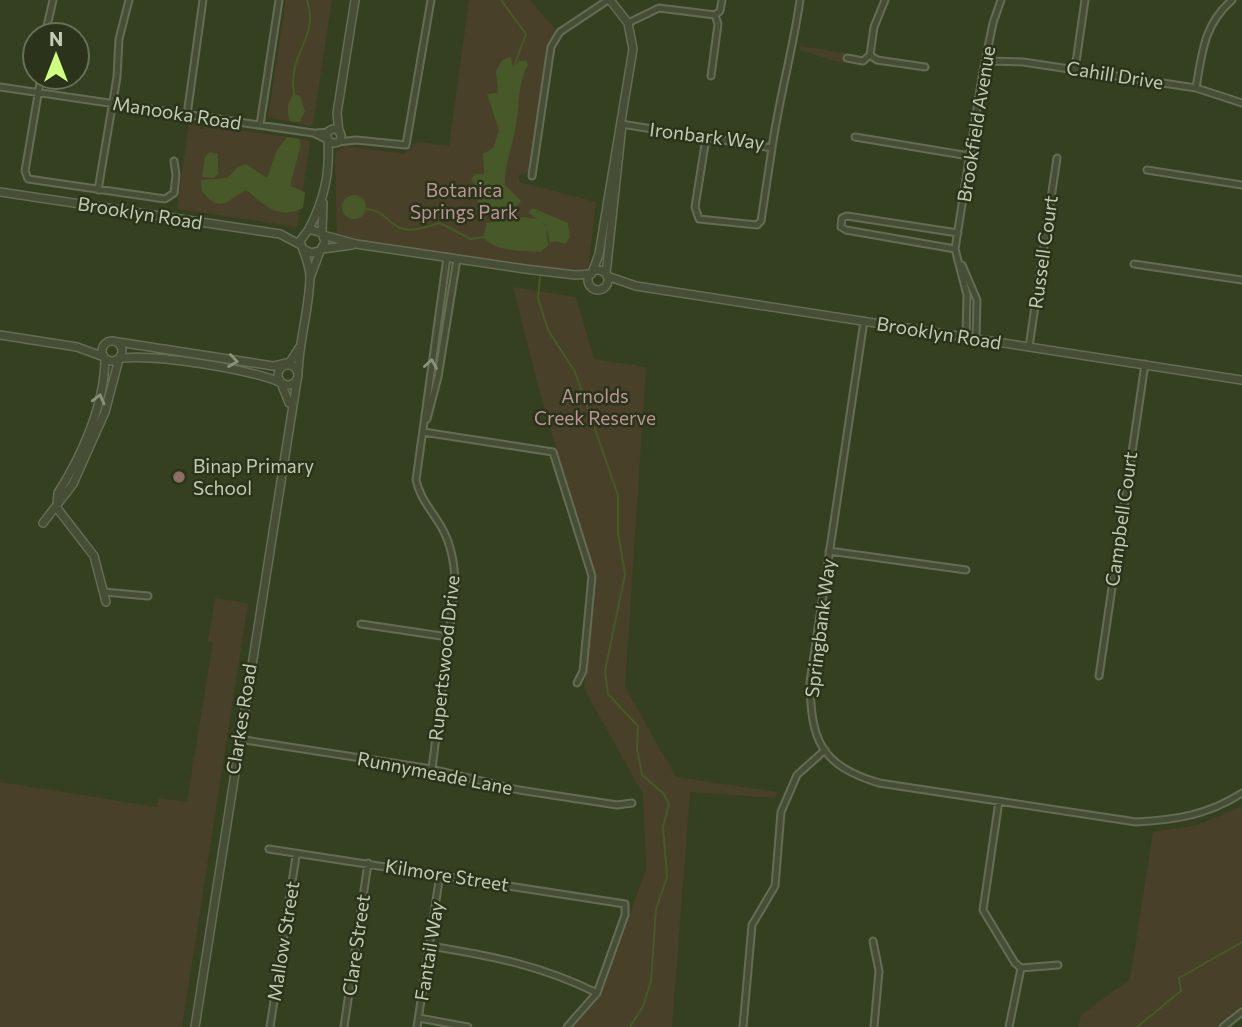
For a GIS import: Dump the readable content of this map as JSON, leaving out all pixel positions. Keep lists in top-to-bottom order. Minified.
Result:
{"streets":{"street":["Cahill Drive","Manooka Road","Brookfield Avenue","Ironbark Way","Brooklyn Road","Russell Court","Campbell Court","Springbank Way","Rupertswood Drive","Clarkes Road","Runnymeade Lane","Kilmore Street","Mallow Street","Clare Street","Fantail Way"]},"crossings":[["Cahill Drive","Brookfield Avenue"],["Brookfield Avenue","Brooklyn Road"],["Brooklyn Road","Russell Court"],["Brooklyn Road","Campbell Court"],["Brooklyn Road","Springbank Way"],["Brooklyn Road","Clarkes Road"],["Rupertswood Drive","Runnymeade Lane"],["Clarkes Road","Runnymeade Lane"],["Kilmore Street","Mallow Street"],["Kilmore Street","Clare Street"],["Kilmore Street","Fantail Way"]],"parks":["Botanica Springs Park","Arnolds Creek Reserve"],"places":["Binap Primary School"],"north":"top"}
